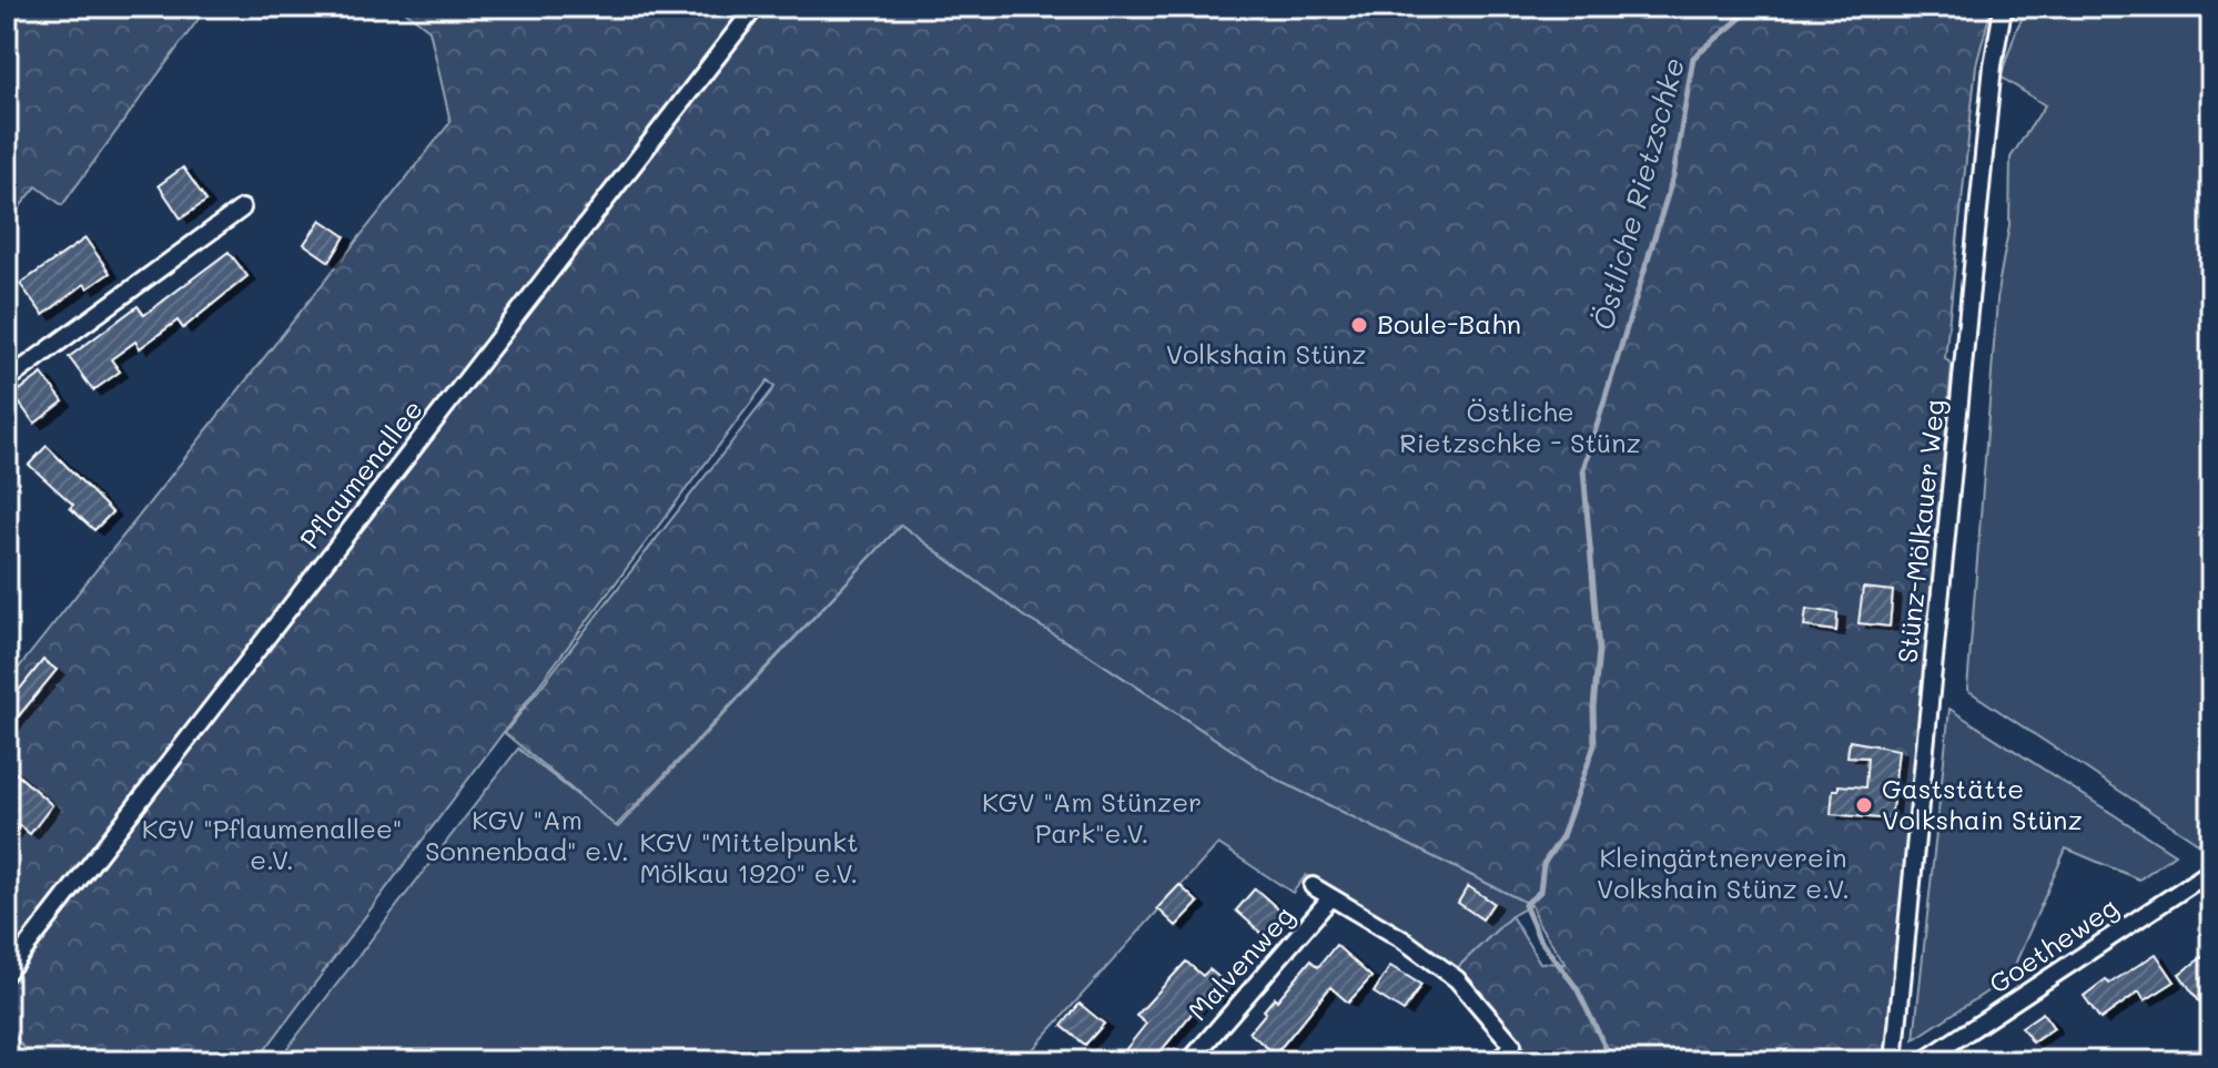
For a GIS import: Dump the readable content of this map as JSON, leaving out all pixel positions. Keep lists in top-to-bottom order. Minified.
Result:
{"streets":{"street":["Pflaumenallee","Stünz-Mölkauer Weg","Goetheweg","Malvenweg"]},"water":["Östliche Rietzschke"],"parks":["Volkshain Stünz","Östliche Rietzschke - Stünz","KGV \"Am Stünzer Park\"e.V.","KGV \"Am Sonnenbad\" e.V.","KGV \"Pflaumenallee\" e.V.","KGV \"Mittelpunkt Mölkau 1920\" e.V.","Kleingärtnerverein Volkshain Stünz e.V."],"places":["Boule-Bahn","Gaststätte Volkshain Stünz"]}
